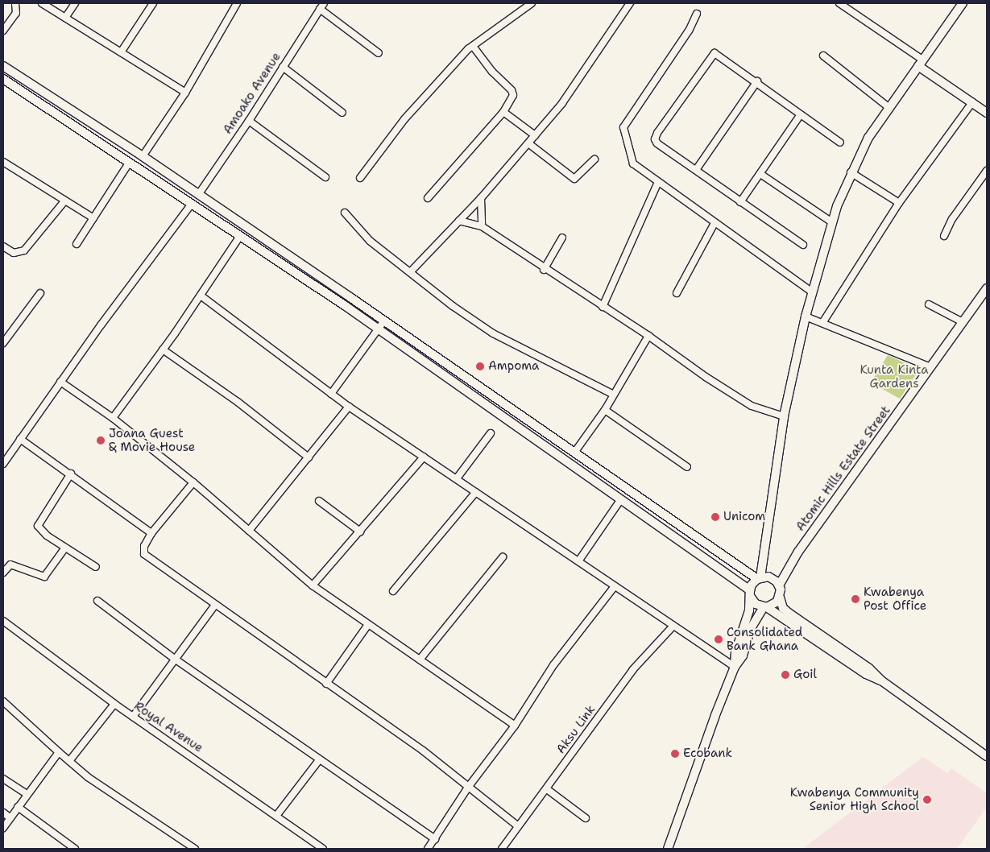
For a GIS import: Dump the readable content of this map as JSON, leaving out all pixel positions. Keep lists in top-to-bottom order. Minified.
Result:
{"streets":{"main road":["Atomic Hills Estate Street"],"street":["Amoako Avenue","Royal Avenue","Aksu Link"]},"parks":["Kunta Kinta Gardens"],"places":["Ampoma","Joana Guest & Movie House","Unicom","Kwabenya Post Office","Consolidated Bank Ghana","Goil","Ecobank","Kwabenya Community Senior High School"]}
